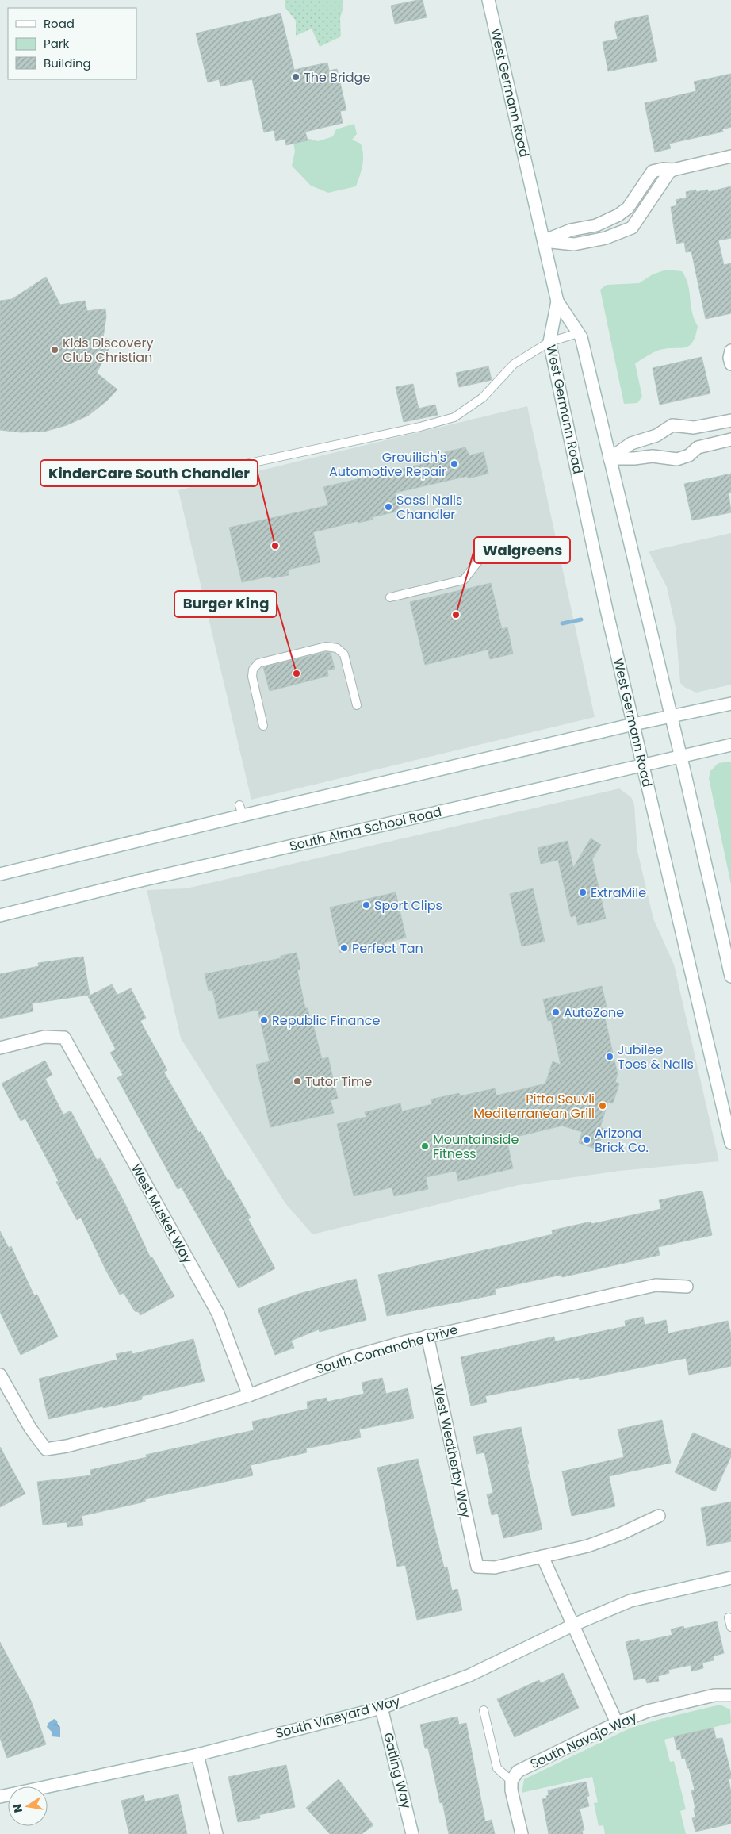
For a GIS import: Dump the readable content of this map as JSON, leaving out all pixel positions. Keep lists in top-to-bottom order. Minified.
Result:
{"streets":{"street":["West Germann Road","South Alma School Road","West Musket Way","South Comanche Drive","West Weatherby Way","South Vineyard Way","South Navajo Way","Gatling Way"]},"crossings":[["West Germann Road","South Alma School Road"],["West Musket Way","South Comanche Drive"],["South Comanche Drive","West Weatherby Way"],["South Vineyard Way","Gatling Way"]],"places":["The Bridge","Kids Discovery Club Christian","Greuilich's Automotive Repair","Sassi Nails Chandler","KinderCare South Chandler","Walgreens","Burger King","ExtraMile","Sport Clips","Perfect Tan","AutoZone","Republic Finance","Jubilee Toes & Nails","Tutor Time","Pitta Souvli Mediterranean Grill","Arizona Brick Co.","Mountainside Fitness"],"legend":["Road","Park","Building"],"north":"left"}
